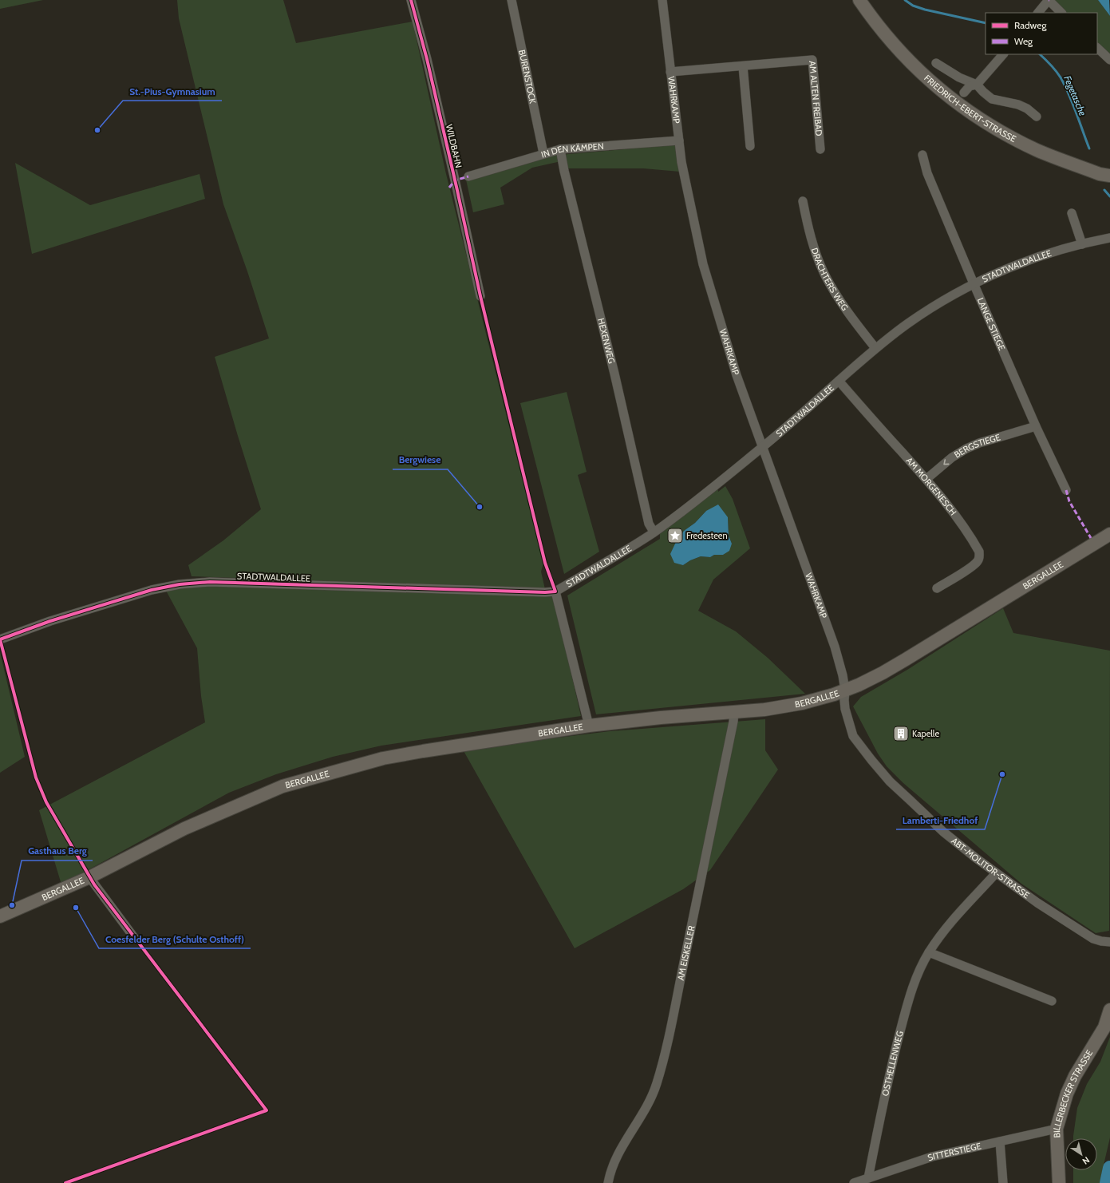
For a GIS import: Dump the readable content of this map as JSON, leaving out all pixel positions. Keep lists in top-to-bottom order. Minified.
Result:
{"streets":{"street":["BURENSTOCK","WAHRKAMP","AM ALTEN FREIBAD","FRIEDRICH-EBERT-STRASSE","WILDBAHN","IN DEN KÄMPEN","STADTWALDALLEE","DRACHTERS WEG","LANGE STIEGE","HEXENWEG","BERGSTIEGE","AM MORGENESCH","BERGALLEE","ABT-MOLITOR-STRASSE","AM EISKELLER","OSTHELLENWEG","BILLERBECKER STRASSE","SITTERSTIEGE"]},"crossings":[["BURENSTOCK","IN DEN KÄMPEN"],["WAHRKAMP","AM ALTEN FREIBAD"],["WAHRKAMP","IN DEN KÄMPEN"],["WAHRKAMP","STADTWALDALLEE"],["WAHRKAMP","BERGALLEE"],["WAHRKAMP","ABT-MOLITOR-STRASSE"],["IN DEN KÄMPEN","HEXENWEG"],["STADTWALDALLEE","DRACHTERS WEG"],["STADTWALDALLEE","LANGE STIEGE"],["STADTWALDALLEE","HEXENWEG"],["STADTWALDALLEE","AM MORGENESCH"],["LANGE STIEGE","BERGSTIEGE"],["BERGSTIEGE","AM MORGENESCH"],["BERGALLEE","ABT-MOLITOR-STRASSE"],["BERGALLEE","AM EISKELLER"],["ABT-MOLITOR-STRASSE","OSTHELLENWEG"],["OSTHELLENWEG","SITTERSTIEGE"],["BILLERBECKER STRASSE","SITTERSTIEGE"]],"one_way":["BERGSTIEGE"],"water":["Fegetasche"],"places":{"other":["St.-Pius-Gymnasium","Bergwiese","Lamberti-Friedhof","Gasthaus Berg","Coesfelder Berg (Schulte Osthoff)"],"place":["Fredesteen"],"building":["Kapelle"]},"legend":["Radweg","Weg"],"north":"bottom right"}
